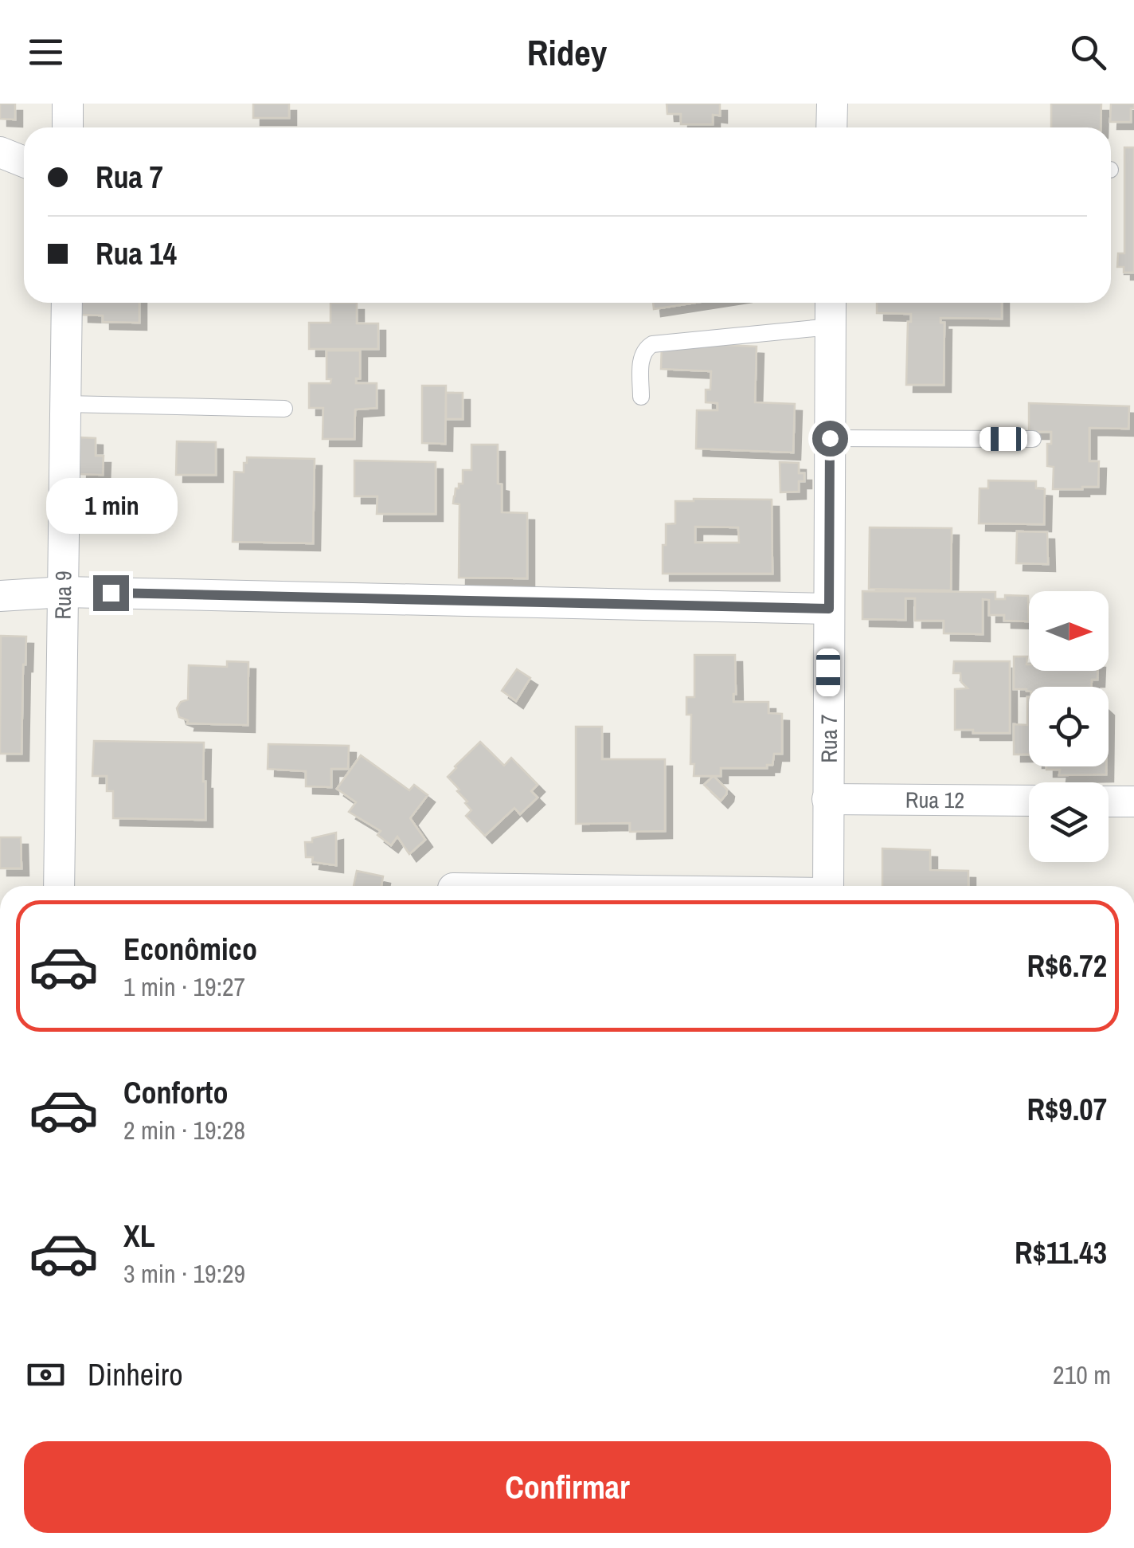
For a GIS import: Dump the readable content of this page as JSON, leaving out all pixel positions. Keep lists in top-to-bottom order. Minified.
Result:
{"streets":{"street":["Rua 9","Rua 7","Rua 12"]},"crossings":[["Rua 7","Rua 12"]],"north":"right","page":{"header":"Ridey","banner":["Rua 7","Rua 14"],"bubble":"1 min","list":[{"name":"Econômico","note":"1 min · 19:27","value":"R$6.72"},{"name":"Conforto","note":"2 min · 19:28","value":"R$9.07"},{"name":"XL","note":"3 min · 19:29","value":"R$11.43"}],"pay":["Dinheiro","210 m"],"buttons":"Confirmar"}}
